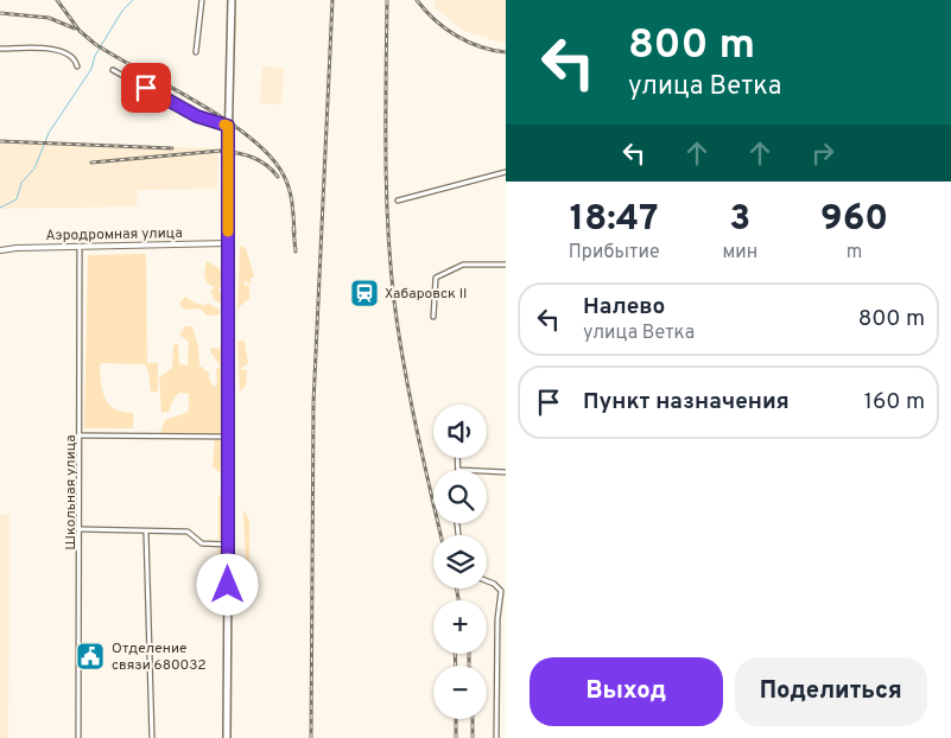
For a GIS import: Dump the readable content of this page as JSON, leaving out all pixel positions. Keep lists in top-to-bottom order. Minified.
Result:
{"streets":{"street":["Аэродромная улица","Школьная улица"]},"crossings":[["Аэродромная улица","Школьная улица"]],"places":{"station":["Хабаровск II"],"public building":["Отделение связи 680032"]},"page":{"turn":["800 m","улица Ветка"],"eta":["18:47","Прибытие","3","мин","960","m"],"list":[{"name":"Налево","note":"улица Ветка","value":"800 m"},{"name":"Пункт назначения","value":"160 m"}],"map_buttons":["+","−"],"buttons":["Выход","Поделиться"]}}
